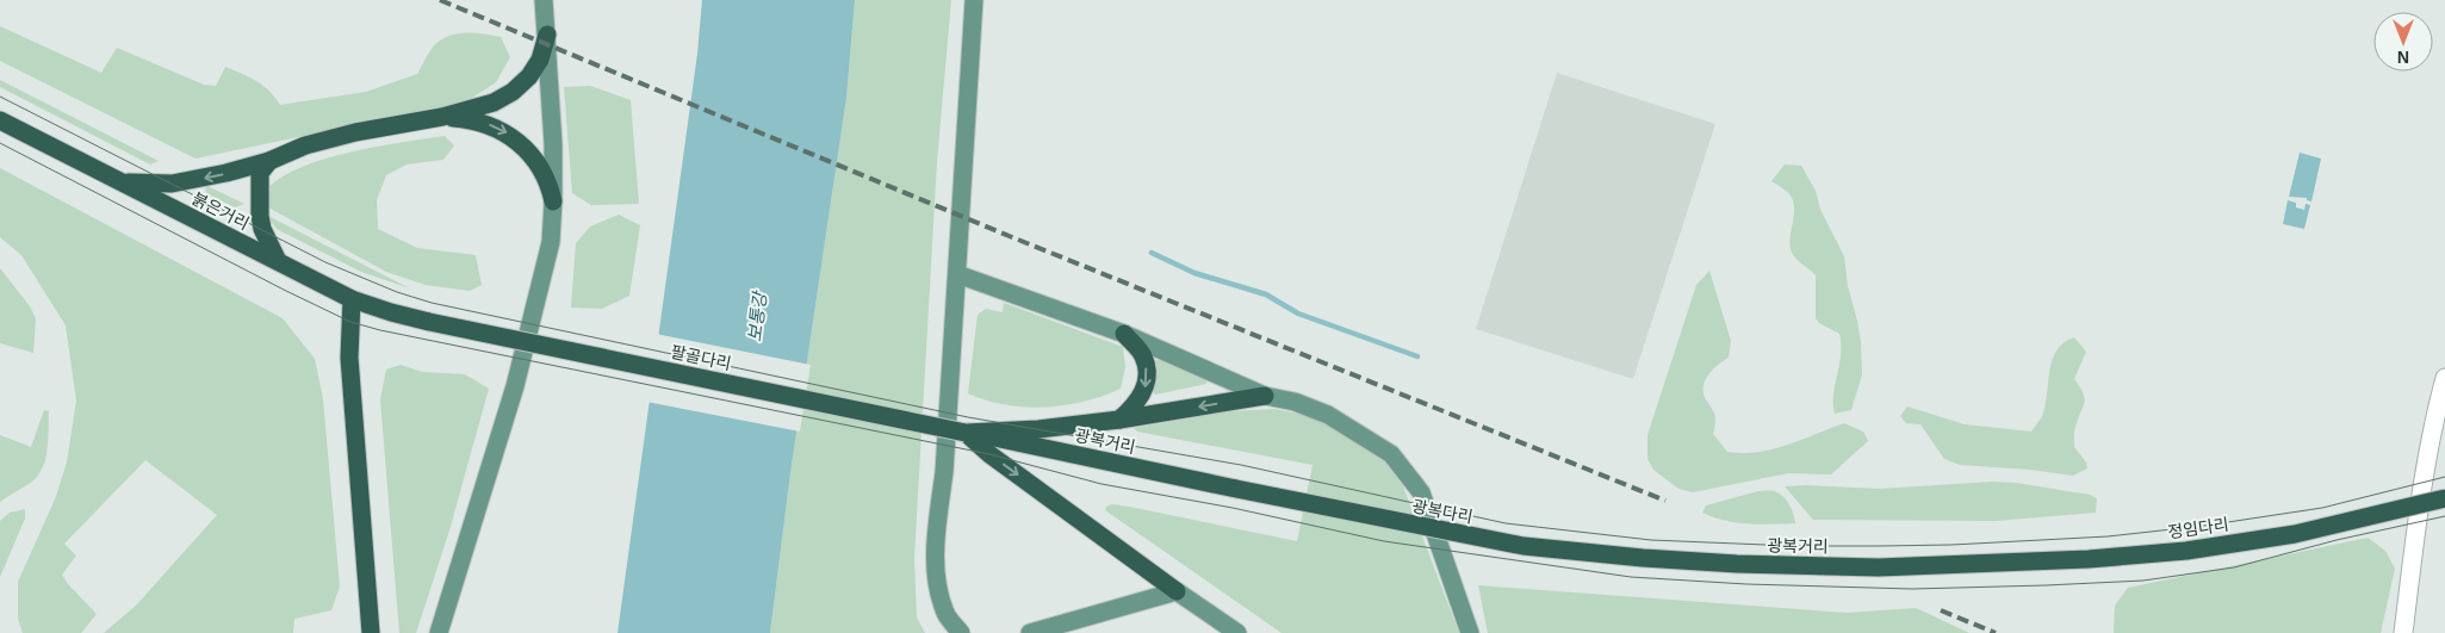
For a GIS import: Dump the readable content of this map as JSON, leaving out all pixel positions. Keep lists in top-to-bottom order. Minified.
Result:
{"streets":{"highway":["붉은거리","팔골다리","광복거리","광복다리","정임다리"]},"crossings":[["붉은거리","팔골다리"],["팔골다리","광복거리"],["광복거리","광복다리"],["광복거리","정임다리"]],"water":["보통강"],"north":"bottom"}
